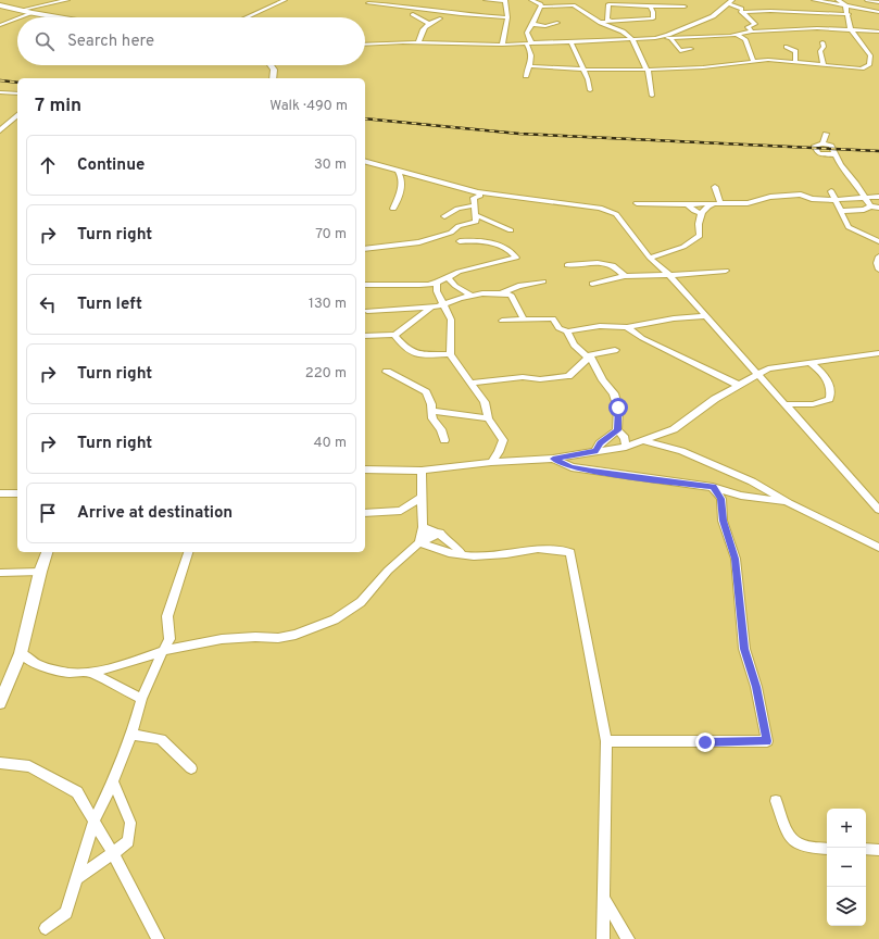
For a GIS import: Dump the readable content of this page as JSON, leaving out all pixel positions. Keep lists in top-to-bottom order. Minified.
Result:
{"page":{"search":"Search here","heading":["7 min","Walk · 490 m"],"list":[["Continue","30 m"],["Turn right","70 m"],["Turn left","130 m"],["Turn right","220 m"],["Turn right","40 m"],"Arrive at destination"],"map_buttons":["+","−"]}}
